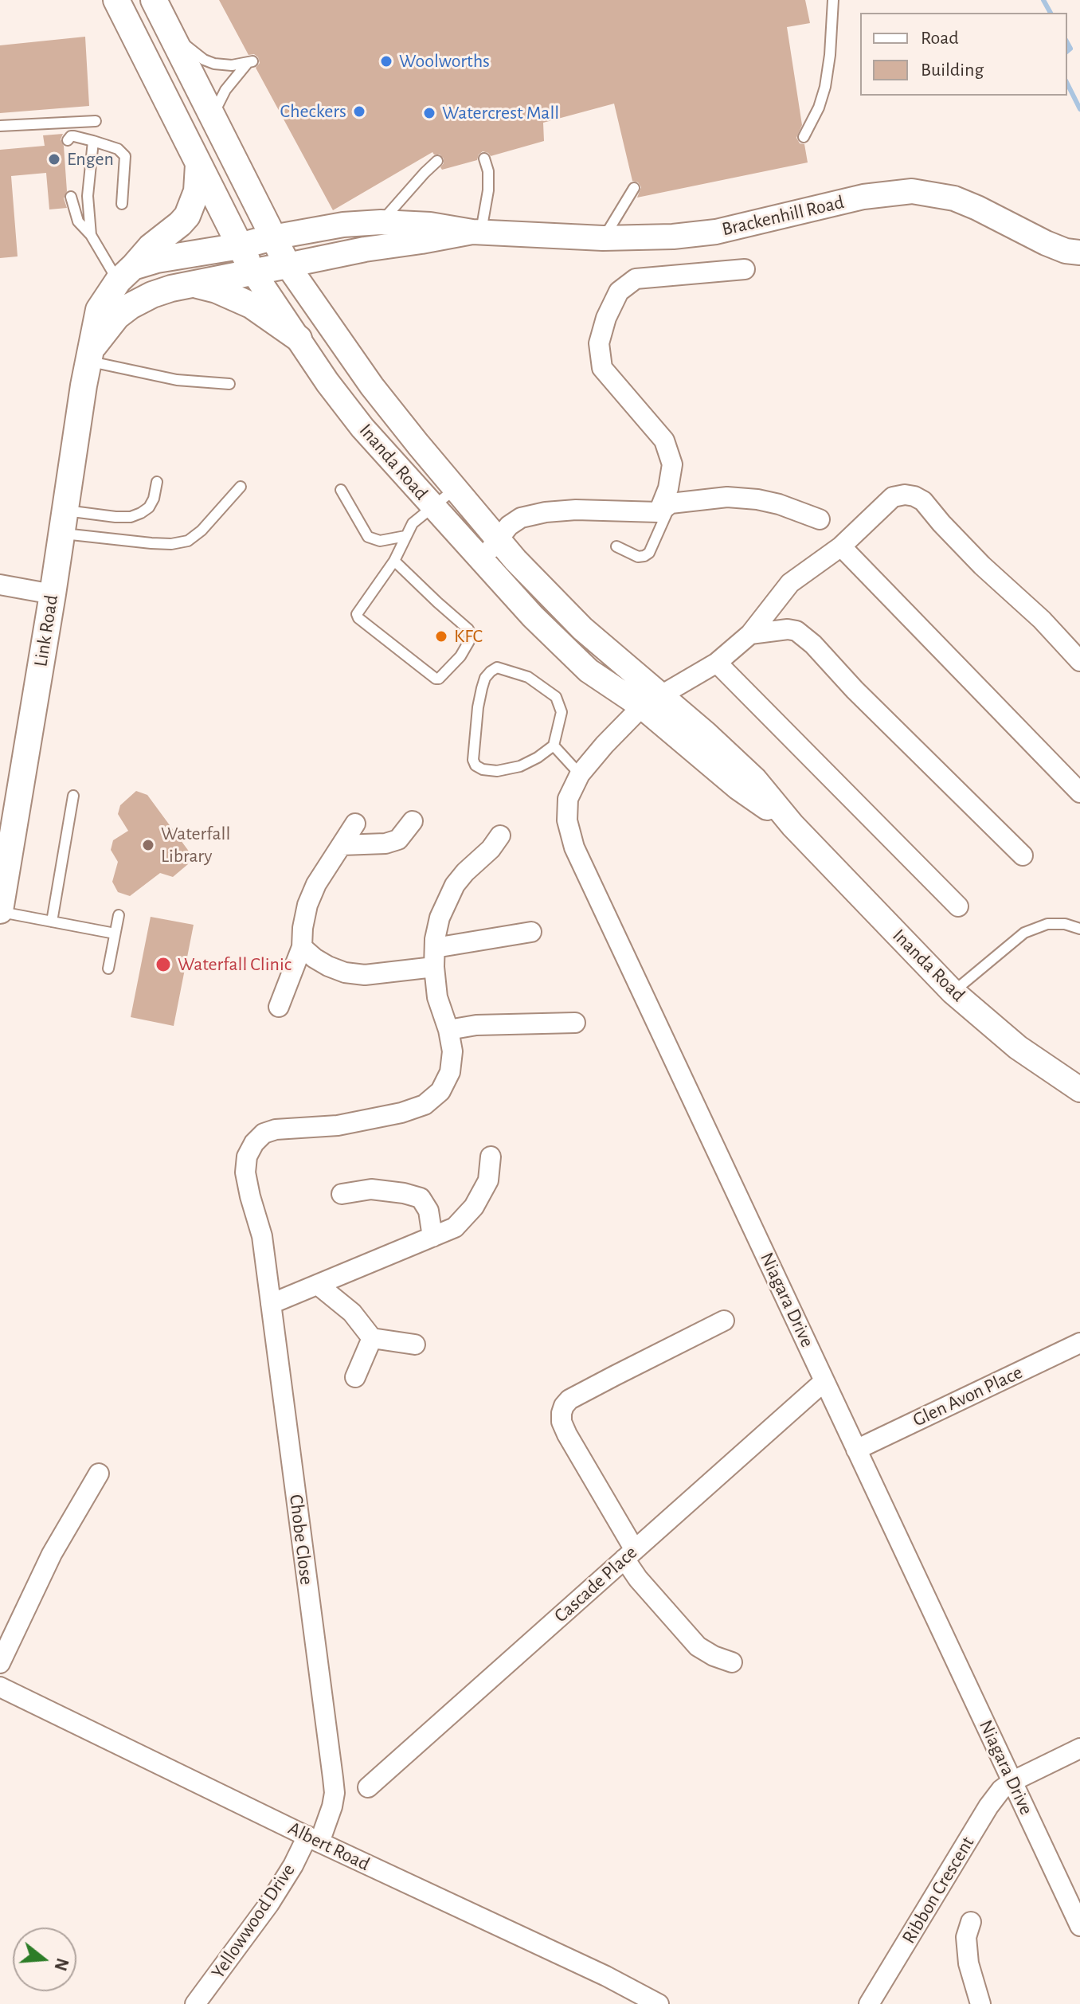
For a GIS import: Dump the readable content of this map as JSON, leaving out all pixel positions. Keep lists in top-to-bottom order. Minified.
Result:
{"streets":{"main road":["Inanda Road","Link Road"],"street":["Brackenhill Road","Niagara Drive","Glen Avon Place","Chobe Close","Cascade Place","Albert Road","Ribbon Crescent","Yellowwood Drive"]},"crossings":[["Brackenhill Road","Inanda Road"],["Brackenhill Road","Link Road"],["Inanda Road","Link Road"],["Inanda Road","Niagara Drive"],["Niagara Drive","Glen Avon Place"],["Niagara Drive","Cascade Place"],["Niagara Drive","Ribbon Crescent"],["Chobe Close","Albert Road"],["Chobe Close","Yellowwood Drive"],["Albert Road","Yellowwood Drive"]],"places":["Woolworths","Checkers","Watercrest Mall","Engen","KFC","Waterfall Library","Waterfall Clinic"],"legend":["Road","Building"],"north":"right"}
